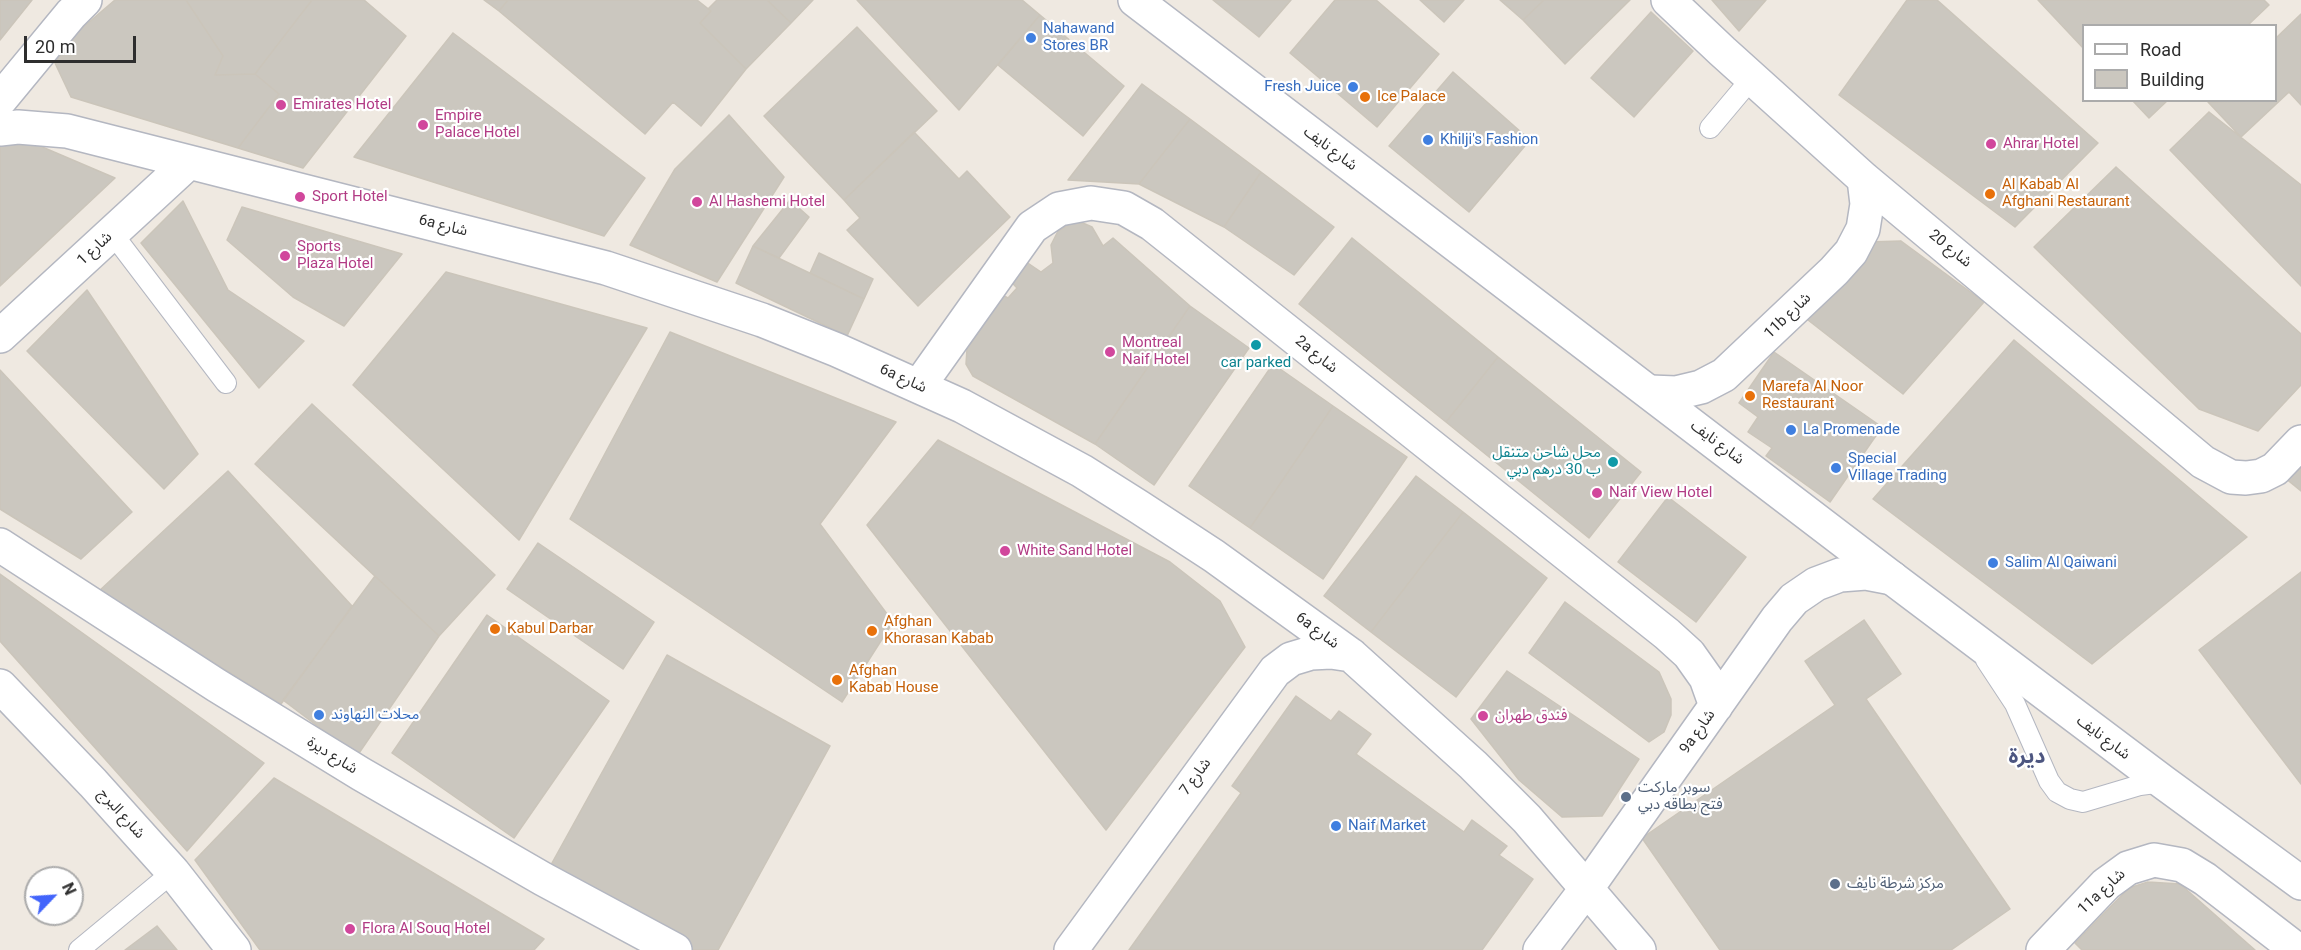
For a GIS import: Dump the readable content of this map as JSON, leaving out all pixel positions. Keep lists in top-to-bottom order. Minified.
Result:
{"streets":{"street":["شارع نايف","6a شارع","شارع 1","شارع 20","11b شارع","2a شارع","9a شارع","شارع ديرة","شارع 7","شارع البرج","11a شارع"]},"crossings":[["شارع نايف","11b شارع"],["شارع نايف","9a شارع"],["6a شارع","شارع 1"],["6a شارع","2a شارع"],["6a شارع","9a شارع"],["6a شارع","شارع 7"],["شارع 20","11b شارع"],["2a شارع","9a شارع"]],"districts":["ديرة"],"places":["Nahawand Stores BR","Fresh Juice","Ice Palace","Emirates Hotel","Empire Palace Hotel","Khilji's Fashion","Ahrar Hotel","Al Kabab Al Afghani Restaurant","Sport Hotel","Al Hashemi Hotel","Sports Plaza Hotel","car parked","Montreal Naif Hotel","Marefa Al Noor Restaurant","La Promenade","محل شاحن متنقل ب 30 درهم دبي","Special Village Trading","Naif View Hotel","White Sand Hotel","Salim Al Qaiwani","Kabul Darbar","Afghan Khorasan Kabab","Afghan Kabab House","محلات النهاوند","فندق طهران","سوبر ماركت فتح بطاقه دبي","Naif Market","مركز شرطة نايف","Flora Al Souq Hotel"],"legend":["Road","Building"],"scale_bar":"20 m","north":"top right"}
